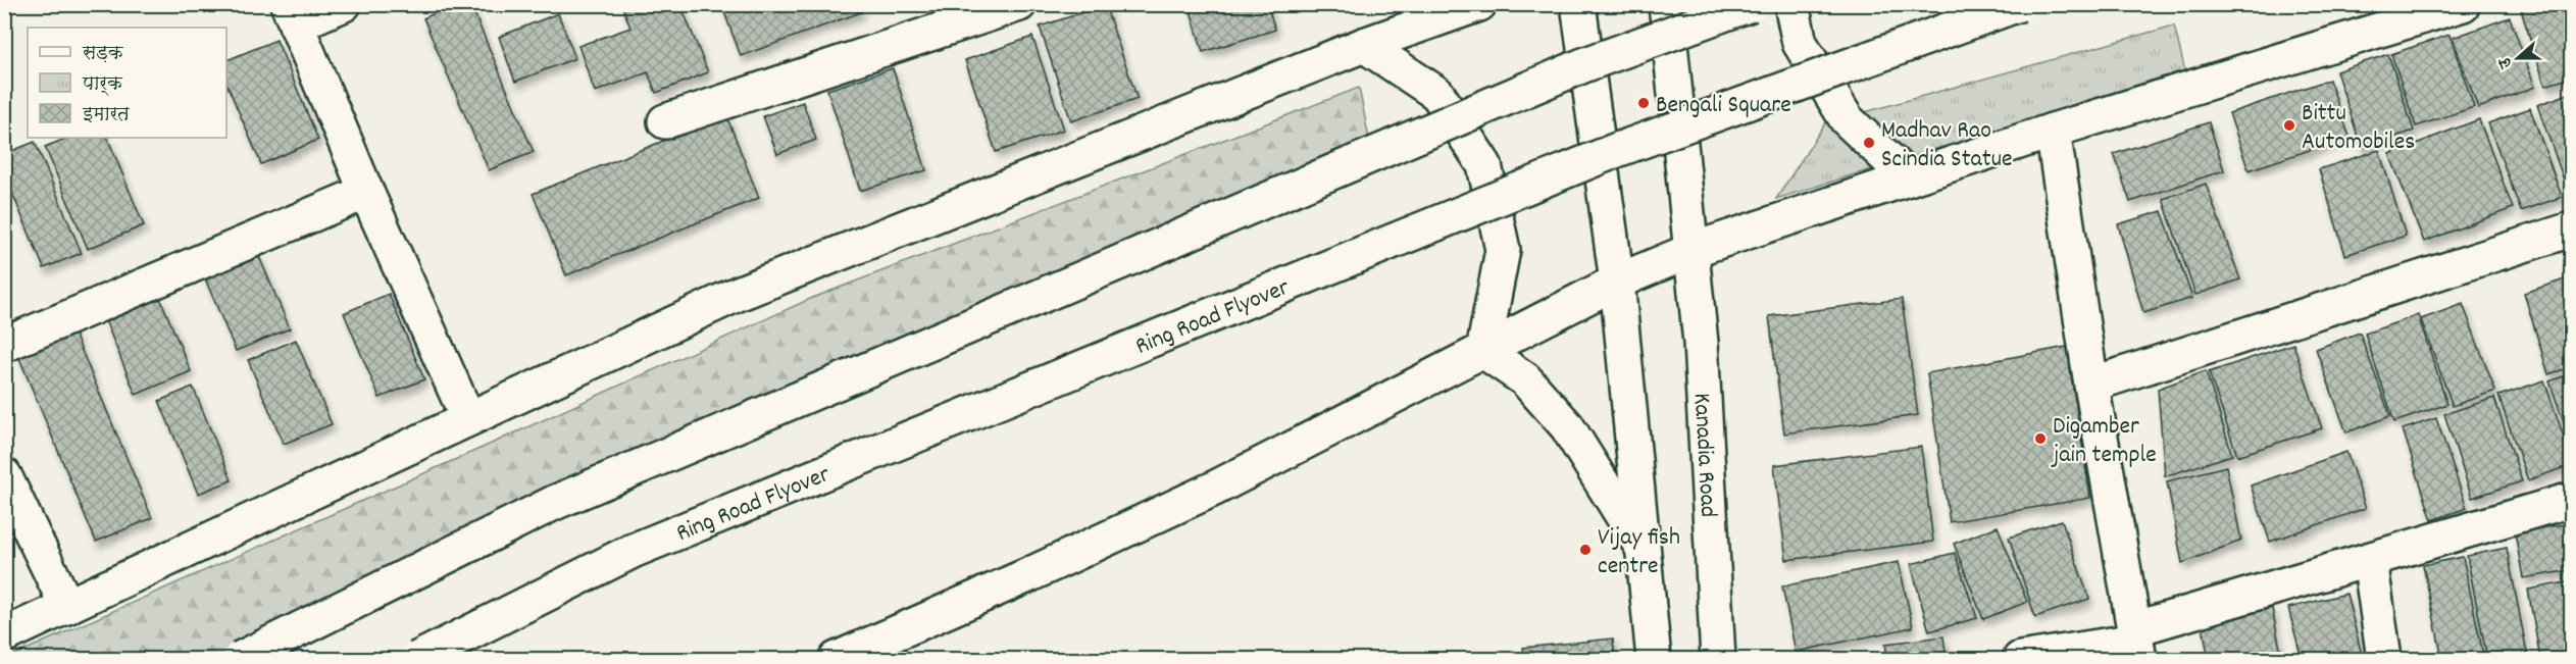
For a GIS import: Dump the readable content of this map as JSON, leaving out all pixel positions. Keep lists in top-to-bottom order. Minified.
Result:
{"streets":{"street":["Ring Road Flyover","Kanadia Road"]},"places":["Bengali Square","Bittu Automobiles","Madhav Rao Scindia Statue","Digamber jain temple","Vijay fish centre"],"legend":["सड़क","पार्क","इमारत"],"north":"left"}
